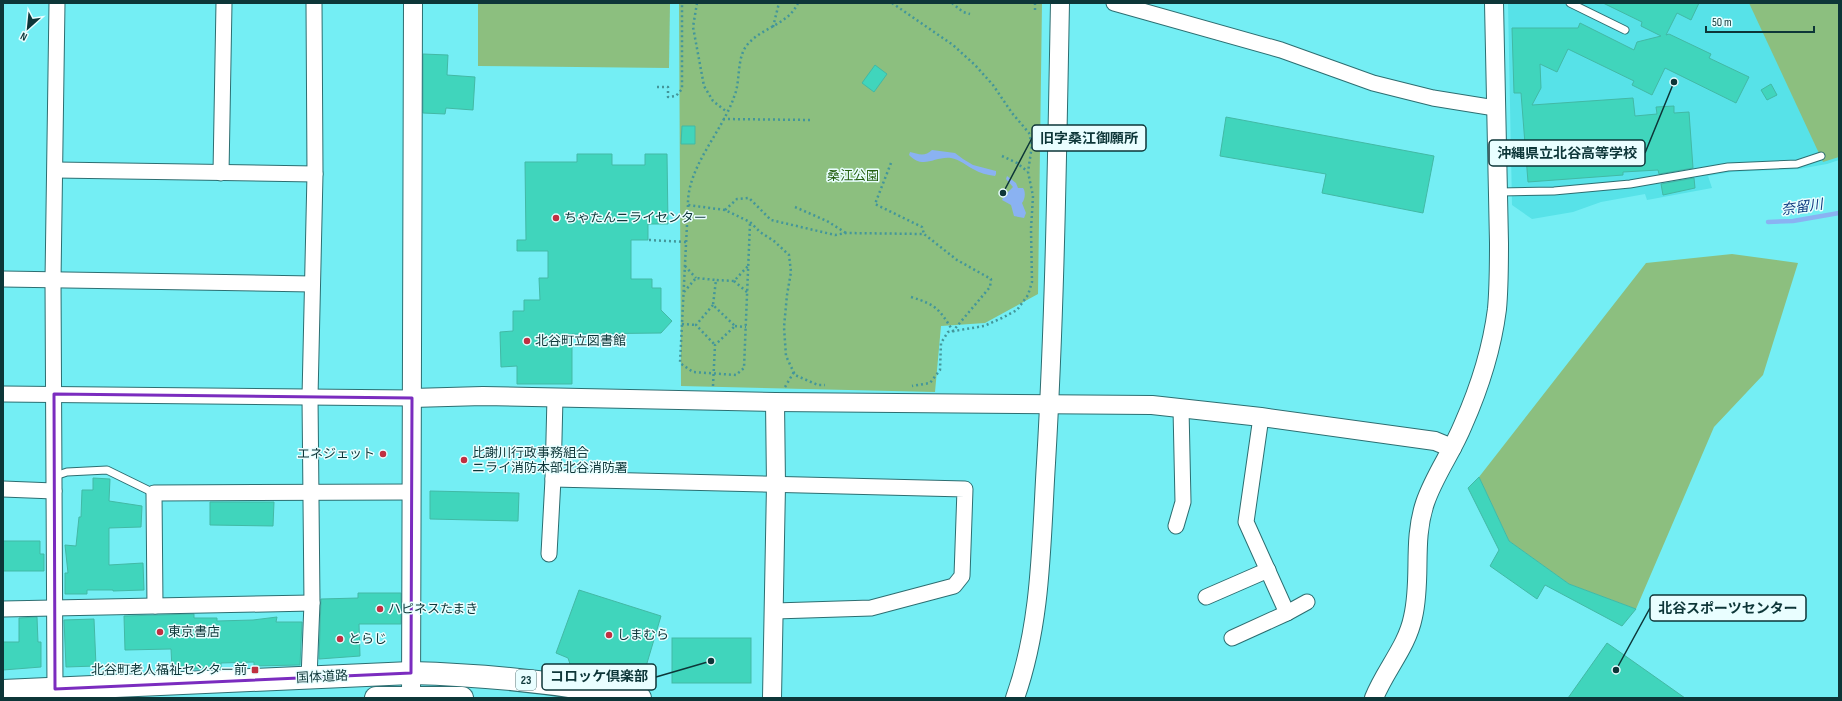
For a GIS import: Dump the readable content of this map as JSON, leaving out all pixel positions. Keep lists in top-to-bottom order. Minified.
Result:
{"streets":{"main road":["国体道路","23"]},"water":["奈留川"],"parks":["桑江公園"],"places":{"other":["沖縄県立北谷高等学校","旧字桑江御願所","ちゃたんニライセンター","北谷町立図書館","エネジェット","比謝川行政事務組合 ニライ消防本部北谷消防署","ハピネスたまき","東京書店","しまむら","とらじ","コロッケ倶楽部","北谷スポーツセンター"],"transit":["北谷町老人福祉センター前"]},"scale_bar":"50 m","north":"bottom left"}
